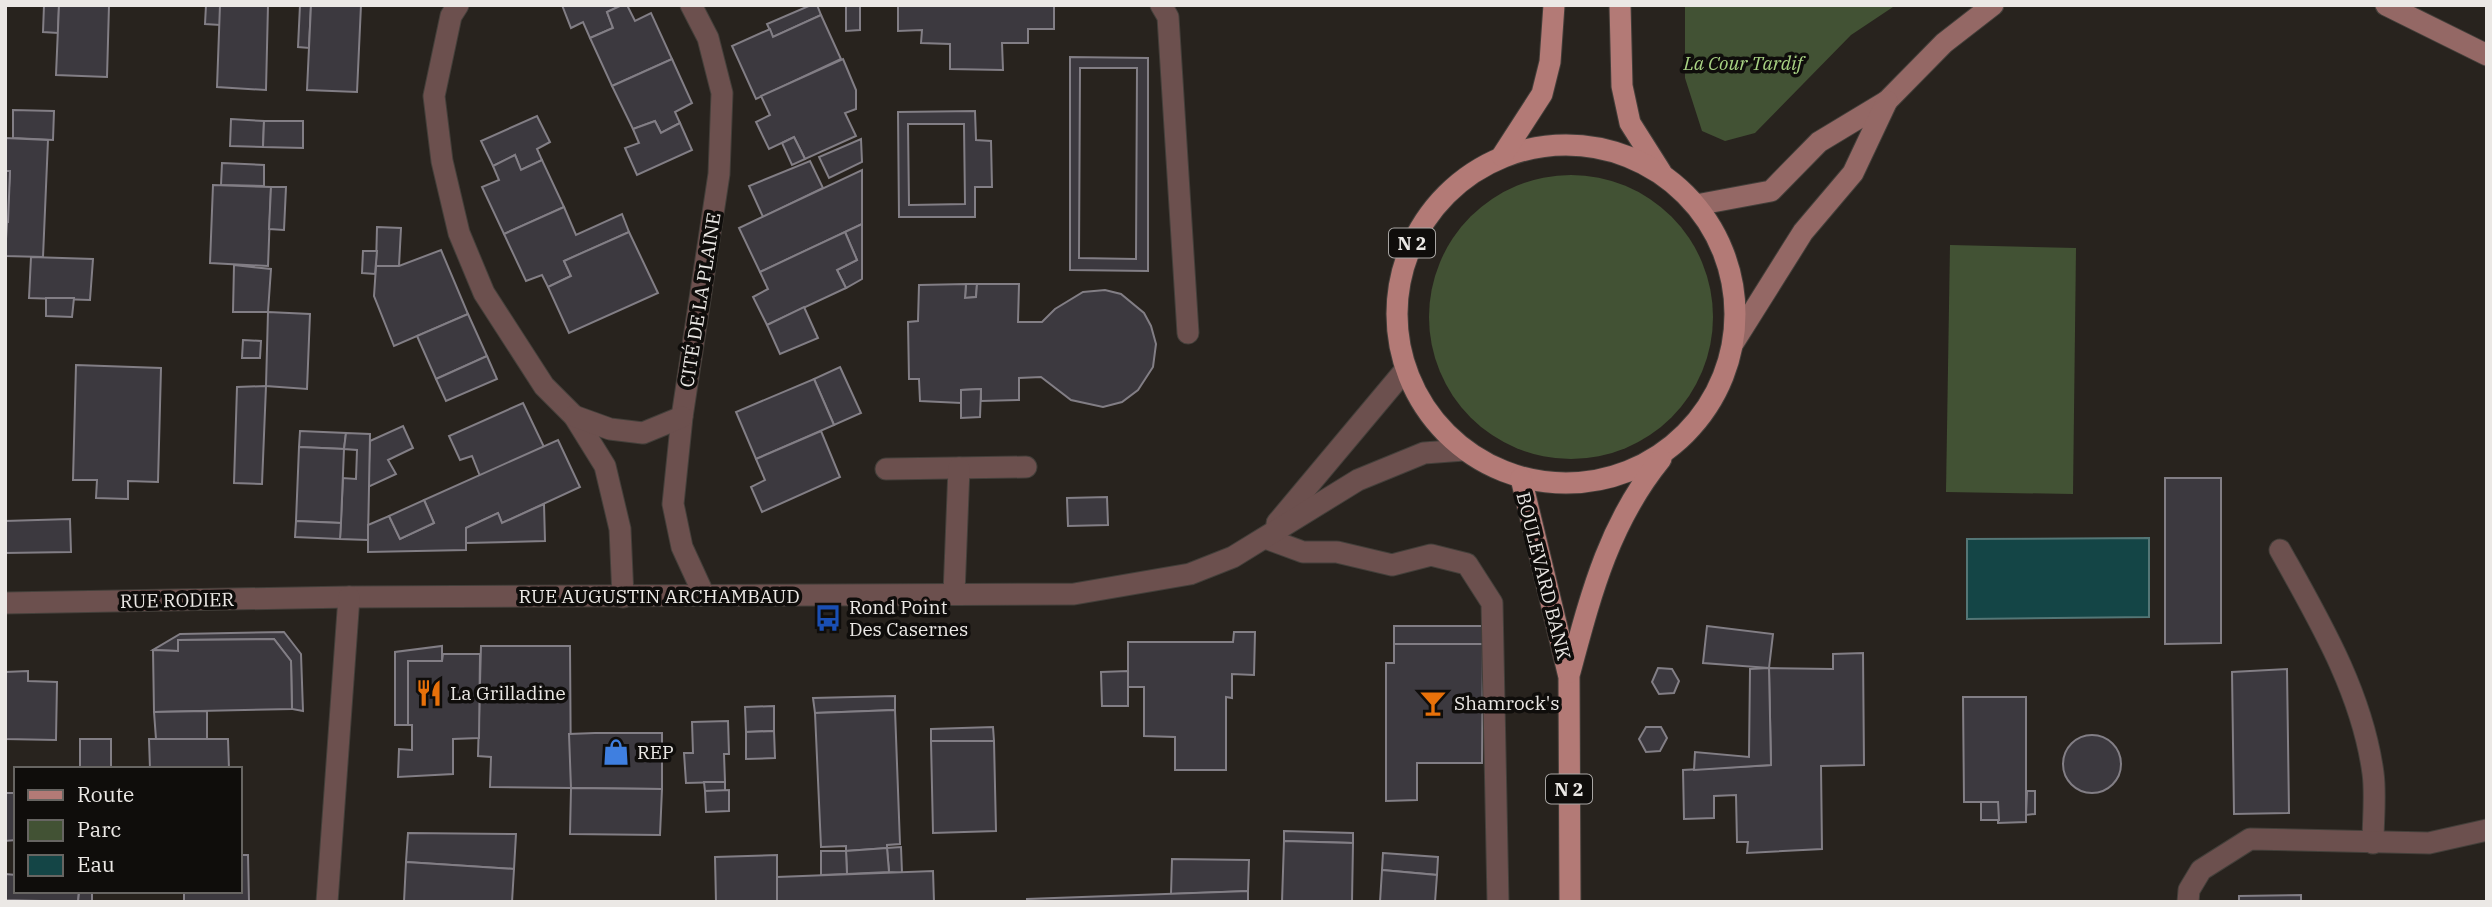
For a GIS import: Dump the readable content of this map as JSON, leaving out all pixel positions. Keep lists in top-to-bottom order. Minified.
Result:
{"streets":{"main road":["N 2","BOULEVARD BANK"],"street":["CITÉ DE LA PLAINE","RUE AUGUSTIN ARCHAMBAUD","RUE RODIER"]},"crossings":[["N 2","BOULEVARD BANK"],["N 2","RUE AUGUSTIN ARCHAMBAUD"],["CITÉ DE LA PLAINE","RUE AUGUSTIN ARCHAMBAUD"],["RUE AUGUSTIN ARCHAMBAUD","RUE RODIER"]],"parks":["La Cour Tardif"],"places":{"bus stop":["Rond Point Des Casernes"],"restaurant":["La Grilladine"],"bar":["Shamrock's"],"shop":["REP"]},"legend":["Route","Parc","Eau"]}
